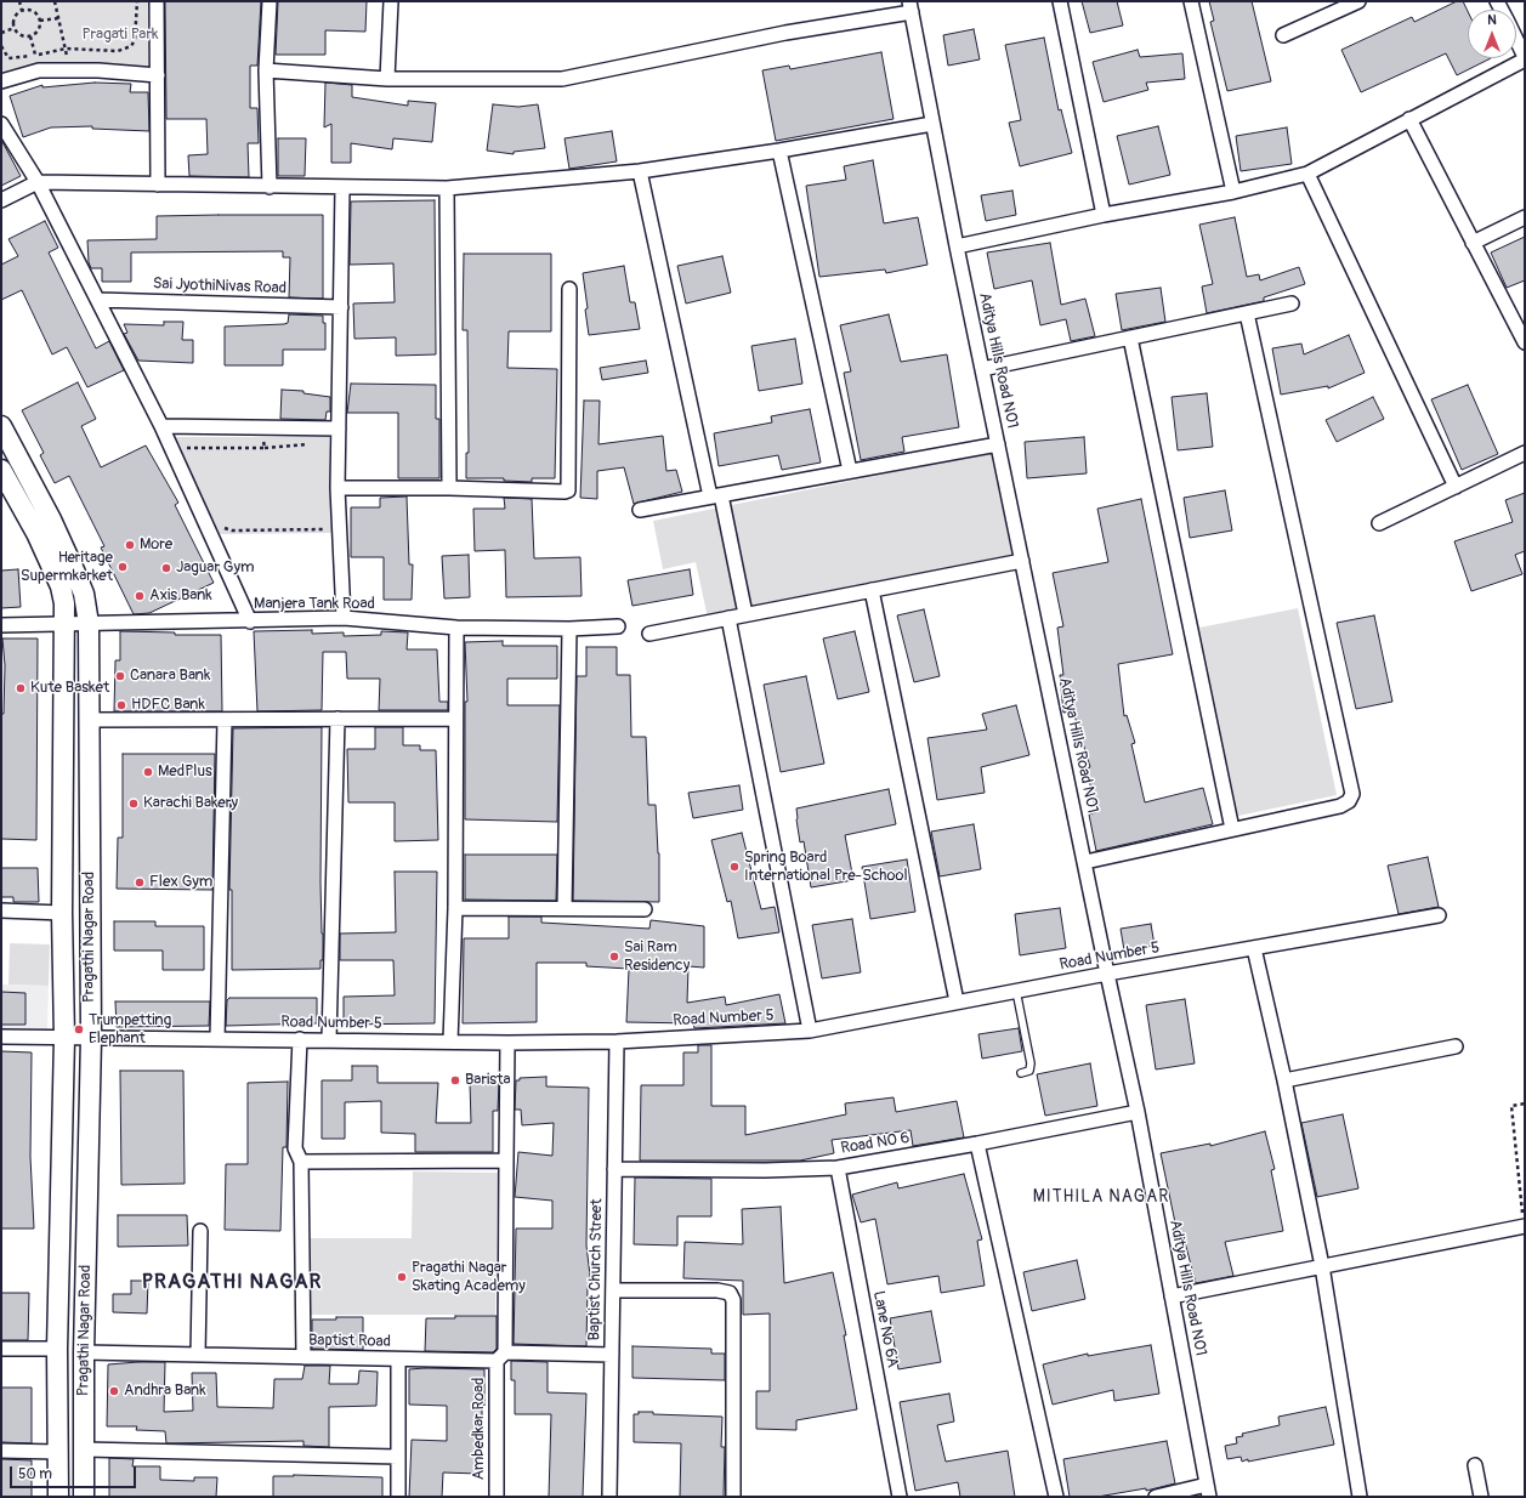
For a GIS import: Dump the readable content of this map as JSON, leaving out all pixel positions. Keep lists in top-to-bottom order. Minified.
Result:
{"streets":{"main road":["Pragathi Nagar Road"],"street":["Sai JyothiNivas Road","Aditya Hills Road NO1","Manjera Tank Road","Road Number 5","Road NO 6","Baptist Church Street","Lane No 6A","Baptist Road","Ambedkar Road"]},"crossings":[["Aditya Hills Road NO1","Road Number 5"],["Aditya Hills Road NO1","Road NO 6"],["Manjera Tank Road","Pragathi Nagar Road"],["Pragathi Nagar Road","Road Number 5"],["Pragathi Nagar Road","Baptist Road"],["Road Number 5","Baptist Church Street"],["Road Number 5","Ambedkar Road"],["Road NO 6","Baptist Church Street"],["Road NO 6","Lane No 6A"],["Baptist Church Street","Baptist Road"],["Baptist Road","Ambedkar Road"]],"districts":["MITHILA NAGAR","PRAGATHI NAGAR"],"parks":["Pragati Park"],"places":["More","Heritage Supermkarket","Jaguar Gym","Axis Bank","Canara Bank","Kute Basket","HDFC Bank","MedPlus","Karachi Bakery","Spring Board International Pre-School","Flex Gym","Sai Ram Residency","Trumpetting Elephant","Barista","Pragathi Nagar Skating Academy","Andhra Bank"],"scale_bar":"50 m","north":"top"}
